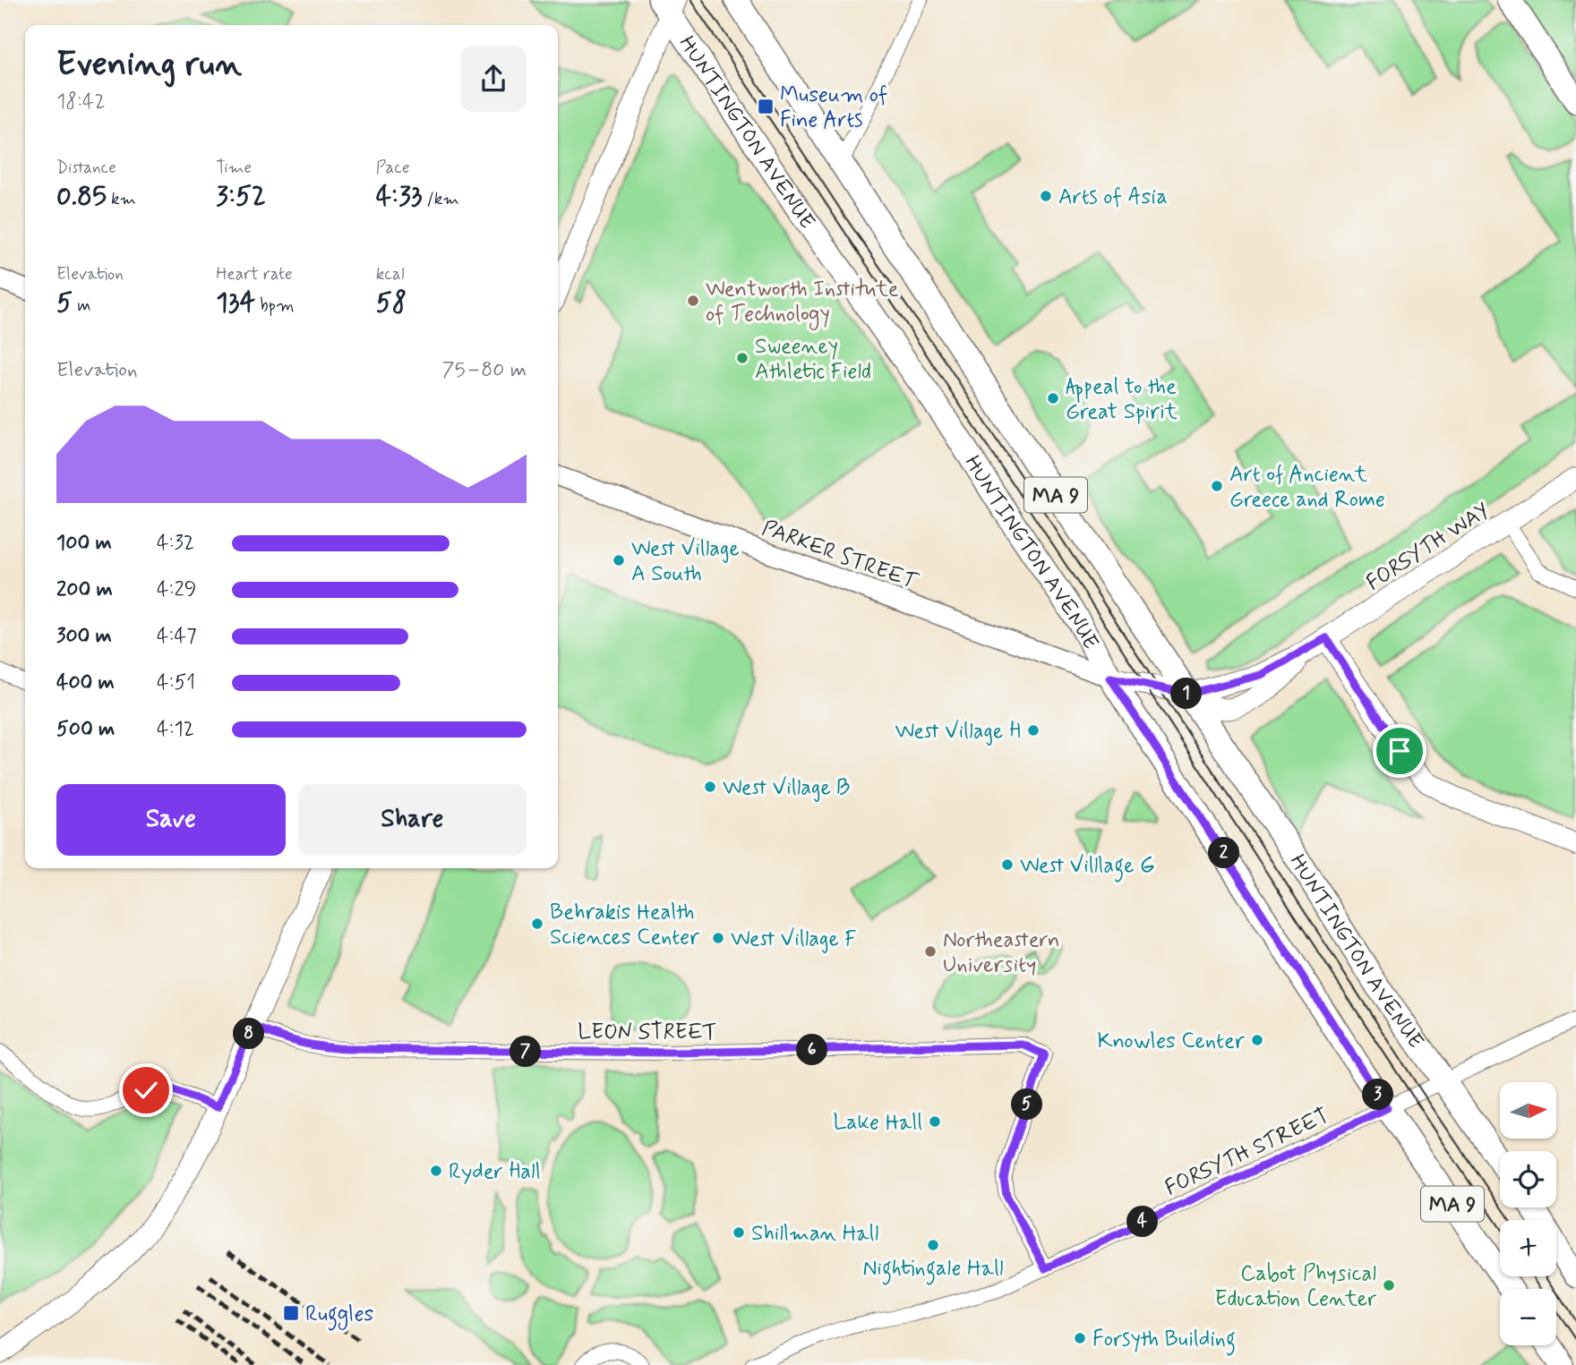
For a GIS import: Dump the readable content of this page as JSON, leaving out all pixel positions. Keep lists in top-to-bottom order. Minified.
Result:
{"streets":{"main road":["HUNTINGTON AVENUE","MA 9","FORSYTH WAY"],"street":["PARKER STREET","LEON STREET","FORSYTH STREET"]},"crossings":[["HUNTINGTON AVENUE","FORSYTH WAY"],["HUNTINGTON AVENUE","PARKER STREET"],["HUNTINGTON AVENUE","FORSYTH STREET"],["FORSYTH WAY","PARKER STREET"],["LEON STREET","FORSYTH STREET"]],"places":{"transit":["Museum of Fine Arts","Ruggles"],"other":["Arts of Asia","Wentworth Institute of Technology","Sweeney Athletic Field","Appeal to the Great Spirit","Art of Ancient Greece and Rome","West Village A South","West Village H","West Village B","West Villlage G","Behrakis Health Sciences Center","West Village F","Northeastern University","Knowles Center","Lake Hall","Ryder Hall","Shillman Hall","Nightingale Hall","Cabot Physical Education Center","Forsyth Building"]},"north":"right","page":{"heading":["Evening run","18:42"],"stats":[["Distance","0.85 km"],["Time","3:52"],["Pace","4:33 /km"],["Elevation","5 m"],["Heart rate","134 bpm"],["kcal","58"]],"chart":["Elevation","75–80 m"],"list":[{"name":"100 m","note":"4:32"},{"name":"200 m","note":"4:29"},{"name":"300 m","note":"4:47"},{"name":"400 m","note":"4:51"},{"name":"500 m","note":"4:12"}],"pins":["1","2","8","6","7","3","5","4"],"buttons":["Save","Share"],"map_buttons":["+","−"]}}
